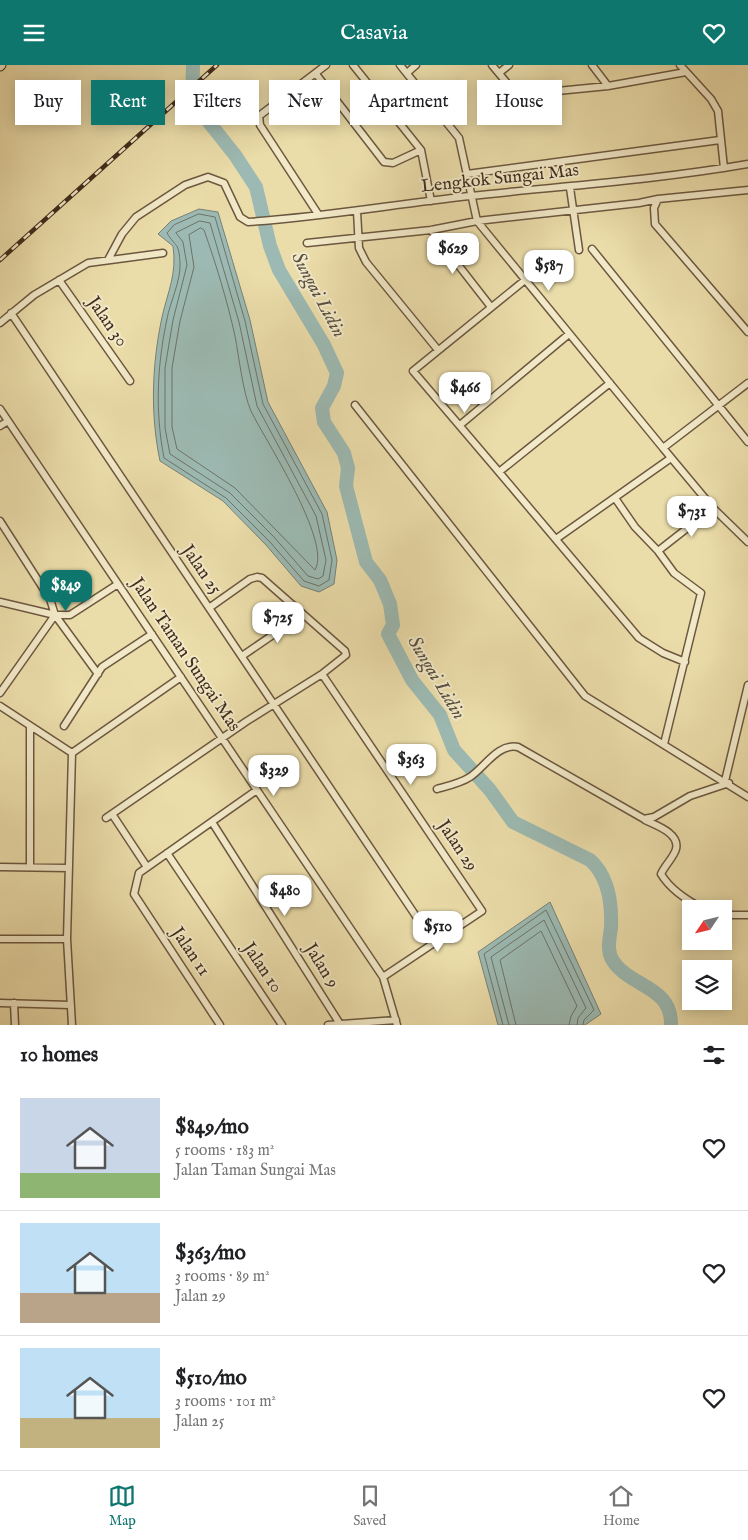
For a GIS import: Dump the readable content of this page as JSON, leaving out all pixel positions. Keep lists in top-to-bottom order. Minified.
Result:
{"streets":{"street":["Lengkok Sungai Mas","Jalan 30","Jalan 25","Jalan Taman Sungai Mas","Jalan 29","Jalan 11","Jalan 9","Jalan 10"]},"crossings":[["Jalan 25","Jalan 29"]],"water":["Sungai Lidin"],"north":"bottom left","page":{"header":"Casavia","chip":["Buy","Rent","Filters","New","Apartment","House"],"price":["$629","$587","$466","$731","$849","$725","$363","$329","$480","$510"],"heading":"10 homes","list":[{"name":"$849/mo","note":"5 rooms · 183 m² · Jalan Taman Sungai Mas"},{"name":"$363/mo","note":"3 rooms · 89 m² · Jalan 29"},{"name":"$510/mo","note":"3 rooms · 101 m² · Jalan 25"}],"tabs":["Map","Saved","Home"]}}
